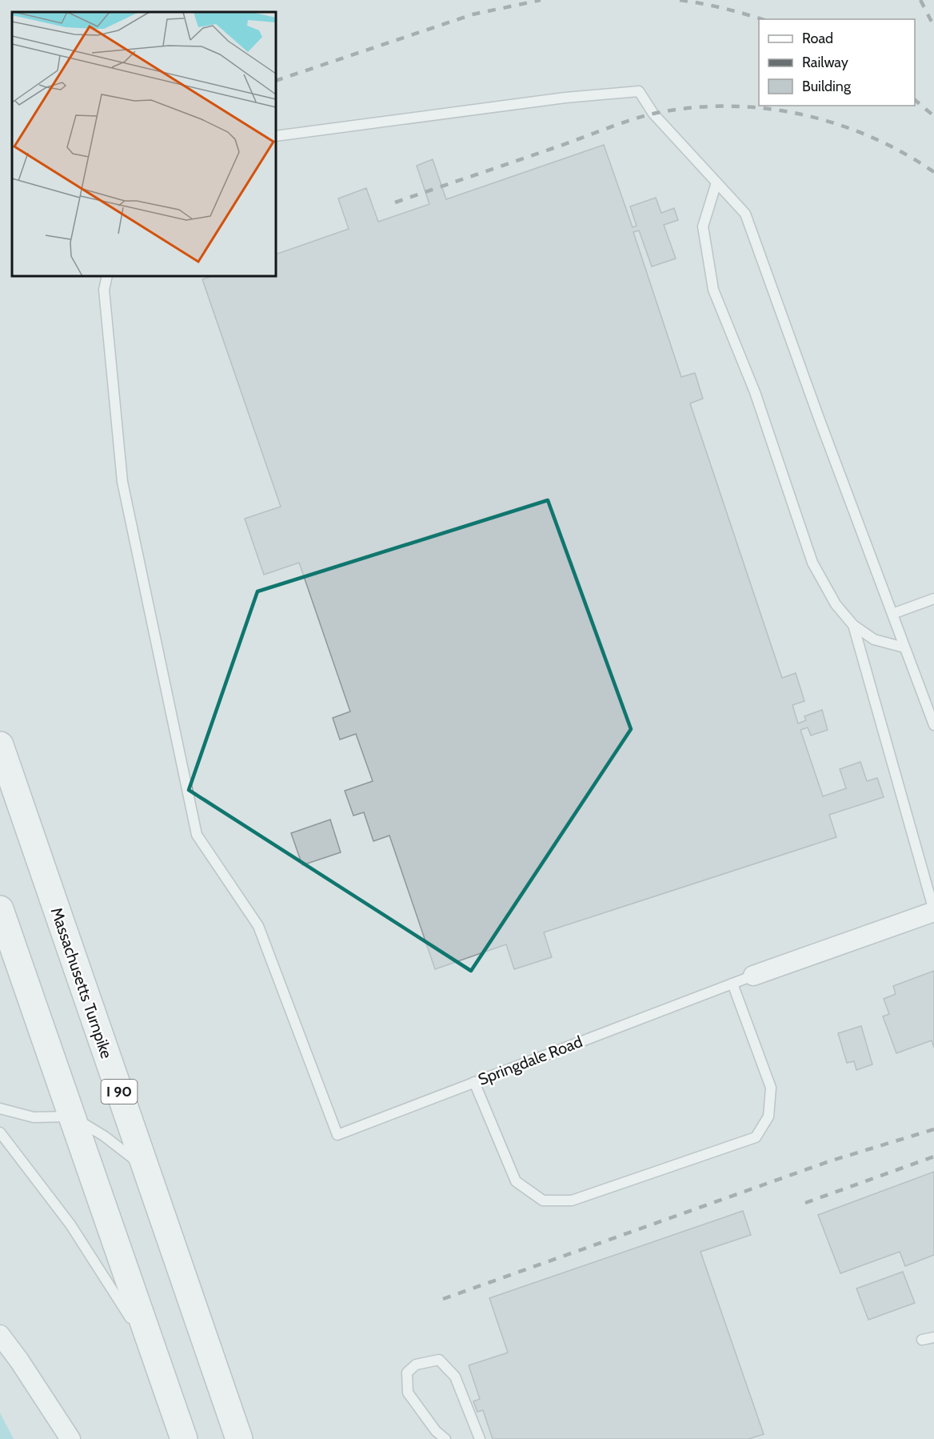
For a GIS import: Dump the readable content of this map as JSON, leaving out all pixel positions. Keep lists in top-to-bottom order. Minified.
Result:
{"streets":{"highway":["Massachusetts Turnpike","I 90"],"street":["Springdale Road"]},"legend":["Road","Railway","Building"]}
